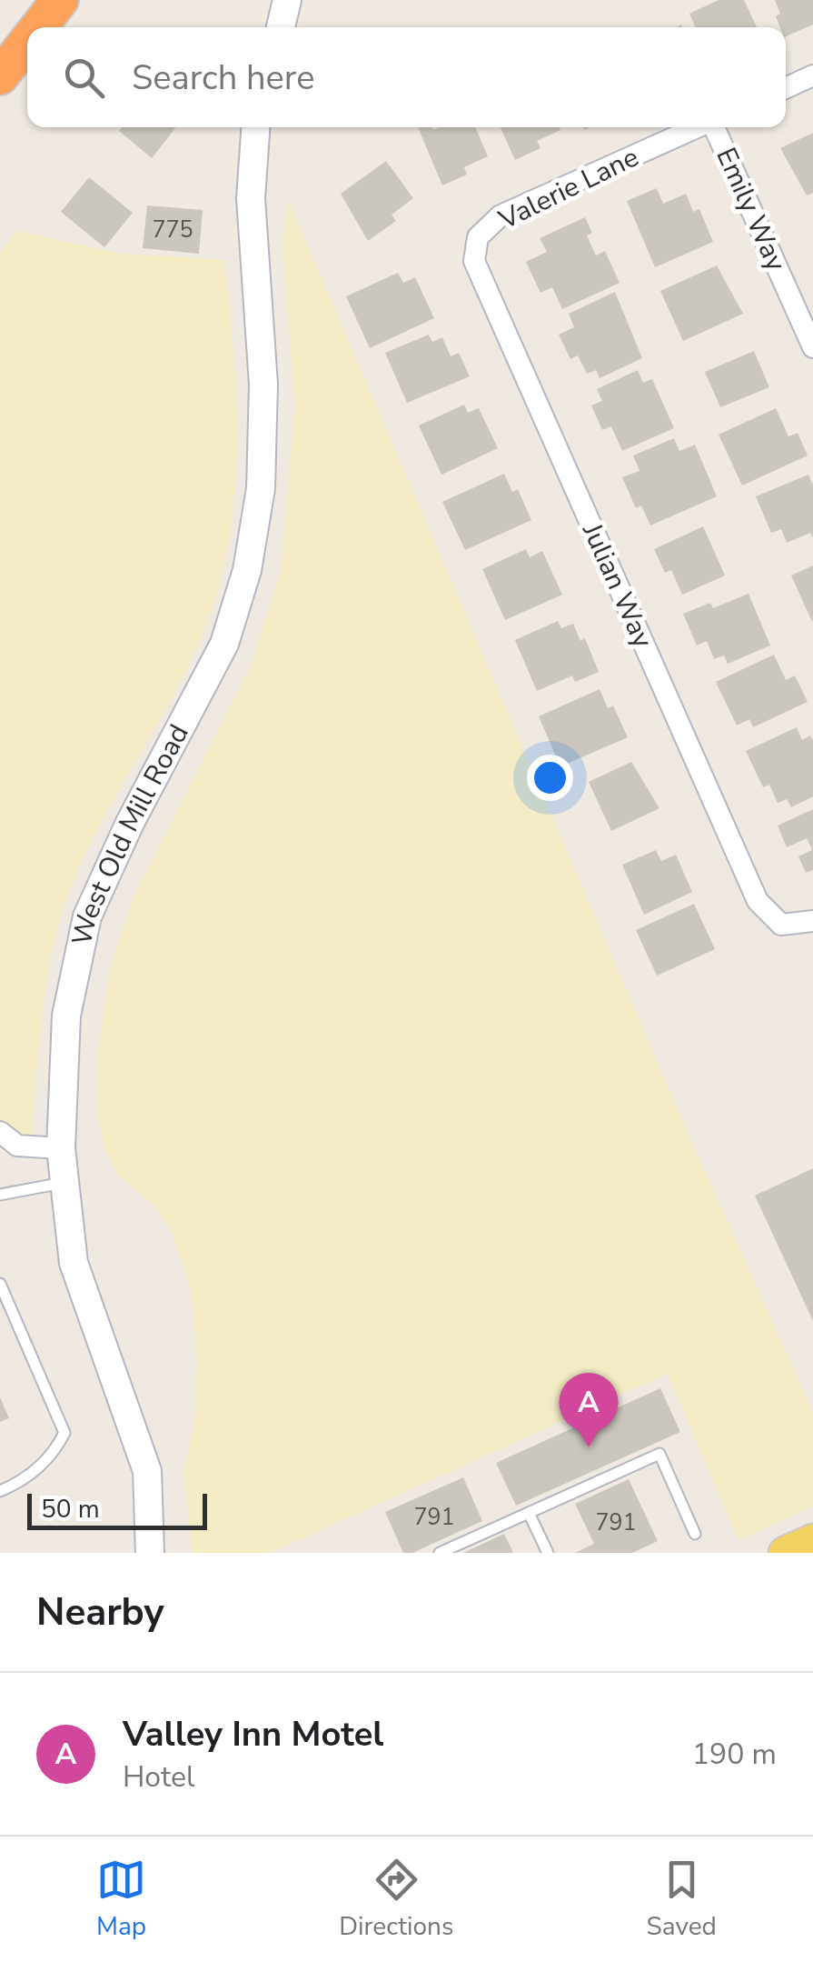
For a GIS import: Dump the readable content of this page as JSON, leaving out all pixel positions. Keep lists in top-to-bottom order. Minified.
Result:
{"streets":{"street":["Valerie Lane","Emily Way","Julian Way","West Old Mill Road"]},"crossings":[["Valerie Lane","Julian Way"]],"house_numbers":["775","791","791"],"scale_bar":"50 m","page":{"search":"Search here","pins":"A","scale":"50 m","heading":"Nearby","list":[{"mark":"A","name":"Valley Inn Motel","note":"Hotel","value":"190 m"}],"nav":["Map","Directions","Saved"]}}
